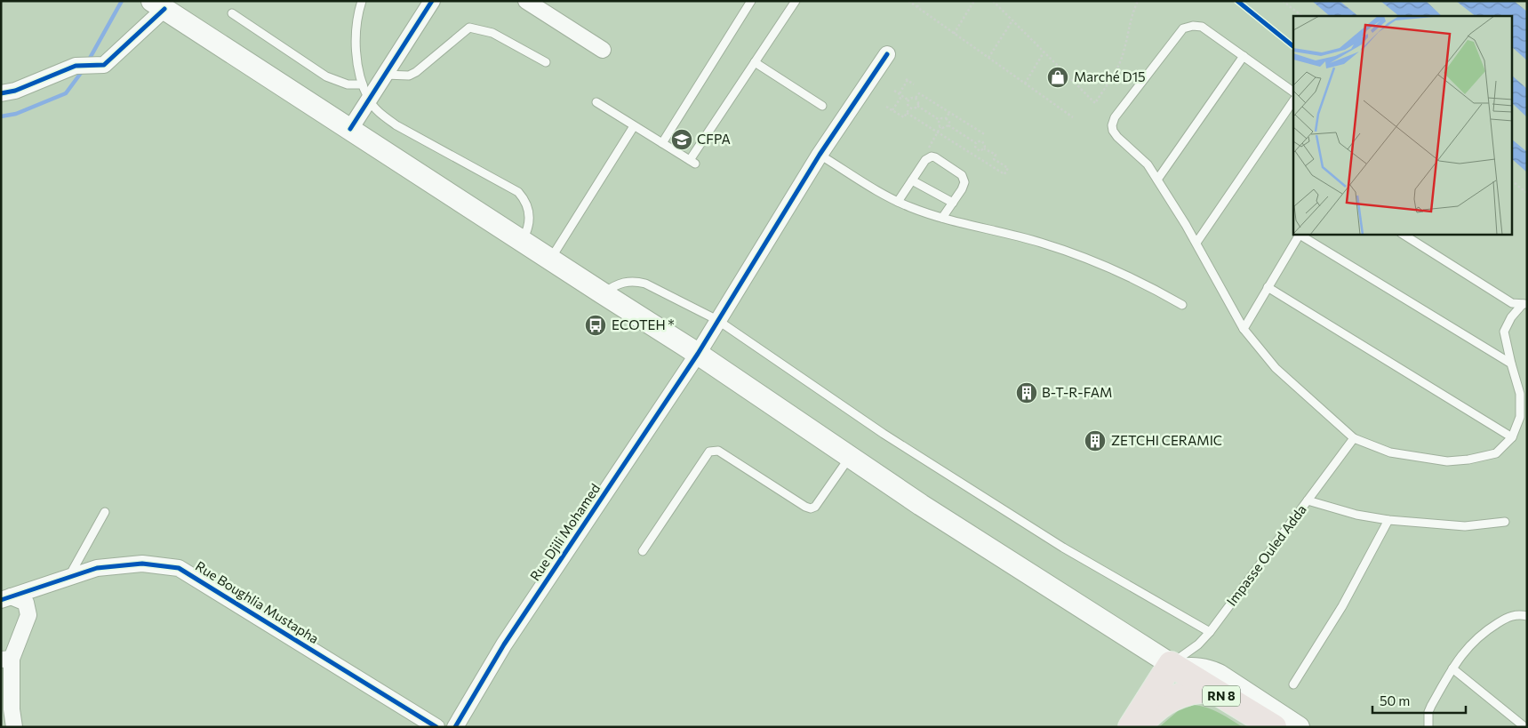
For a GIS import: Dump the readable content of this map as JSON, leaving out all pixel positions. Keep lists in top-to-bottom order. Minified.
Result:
{"streets":{"main road":["RN 8"],"street":["Rue Djili Mohamed","Rue Boughlia Mustapha"],"lane":["Impasse Ouled Adda"]},"crossings":[["Impasse Ouled Adda","RN 8"]],"places":{"shop":["Marché D15"],"school or university":["CFPA"],"bus stop":["ECOTEH *"],"building":["B-T-R-FAM","ZETCHI CERAMIC"]},"scale_bar":"50 m"}
